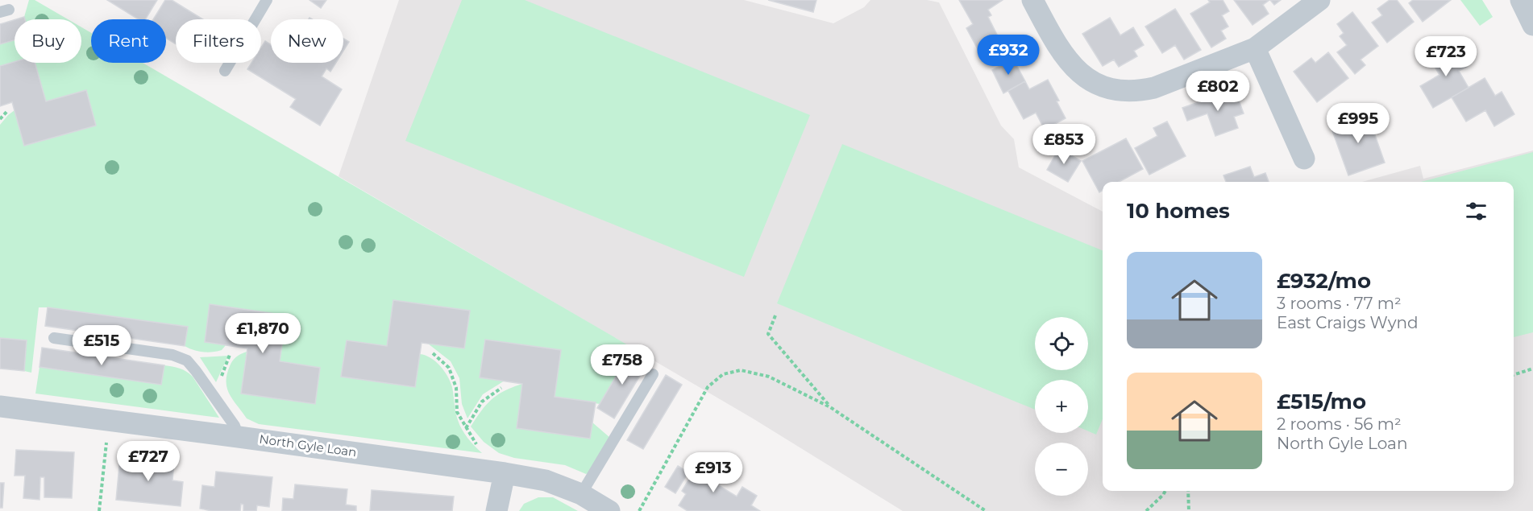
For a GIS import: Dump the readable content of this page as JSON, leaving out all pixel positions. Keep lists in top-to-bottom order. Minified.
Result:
{"streets":{"street":["North Gyle Loan"]},"page":{"chip":["Buy","Rent","Filters","New"],"price":["£932","£723","£802","£995","£853","£1,870","£515","£758","£727","£913"],"heading":"10 homes","list":[{"name":"£932/mo","note":"3 rooms · 77 m² · East Craigs Wynd"},{"name":"£515/mo","note":"2 rooms · 56 m² · North Gyle Loan"}],"map_buttons":["+","−"]}}
